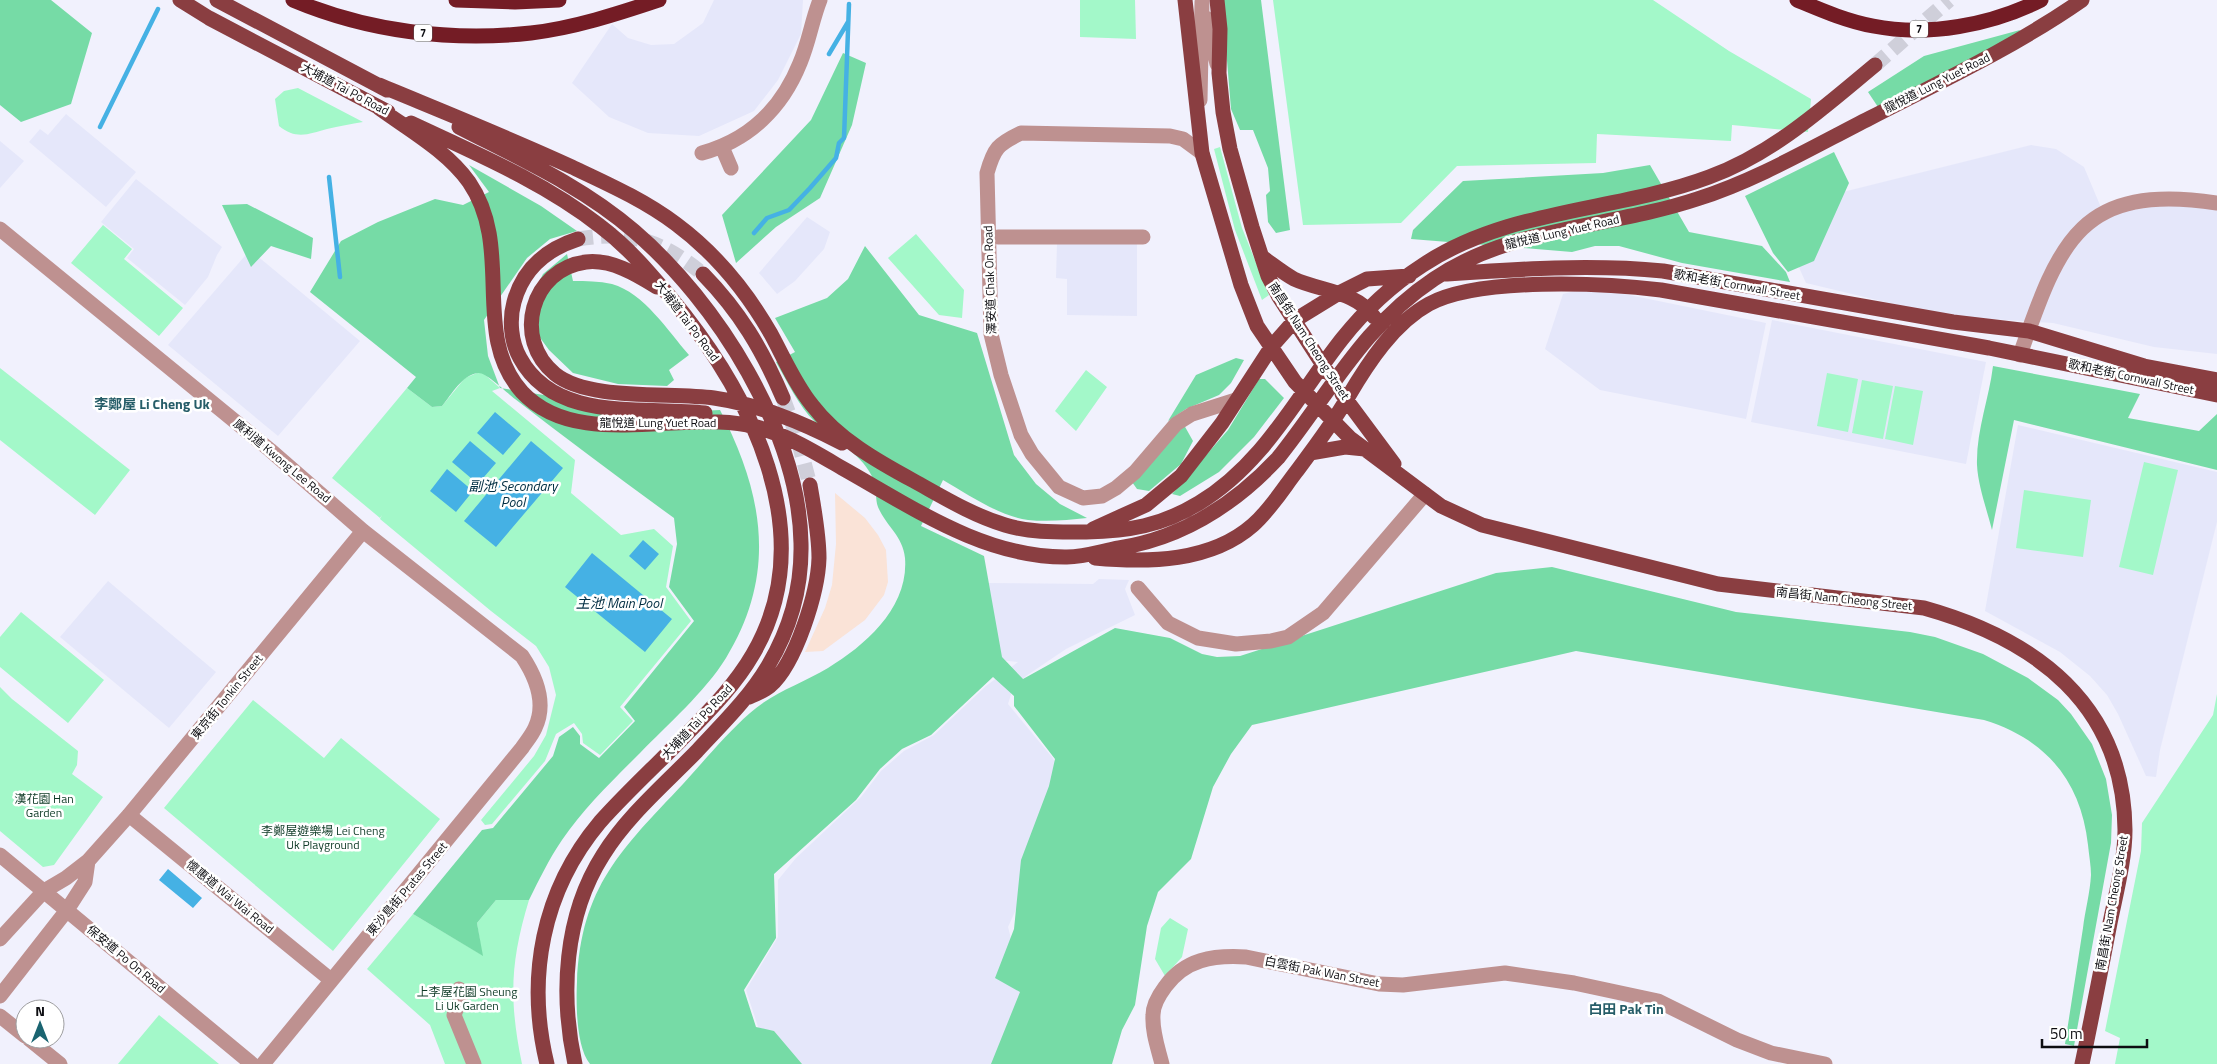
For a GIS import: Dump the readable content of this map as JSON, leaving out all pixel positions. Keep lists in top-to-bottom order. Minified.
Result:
{"streets":{"highway":["7"],"main road":["龍悅道 Lung Yuet Road","大埔道 Tai Po Road","歌和老街 Cornwall Street","南昌街 Nam Cheong Street"],"street":["澤安道 Chak On Road","廣利道 Kwong Lee Road","東京街 Tonkin Street","東沙島街 Pratas Street","懷惠道 Wai Wai Road","保安道 Po On Road","白雲街 Pak Wan Street"]},"crossings":[["龍悅道 Lung Yuet Road","大埔道 Tai Po Road"],["龍悅道 Lung Yuet Road","澤安道 Chak On Road"],["龍悅道 Lung Yuet Road","歌和老街 Cornwall Street"],["龍悅道 Lung Yuet Road","南昌街 Nam Cheong Street"],["澤安道 Chak On Road","南昌街 Nam Cheong Street"],["歌和老街 Cornwall Street","南昌街 Nam Cheong Street"],["廣利道 Kwong Lee Road","東京街 Tonkin Street"],["廣利道 Kwong Lee Road","東沙島街 Pratas Street"],["東京街 Tonkin Street","懷惠道 Wai Wai Road"],["東京街 Tonkin Street","保安道 Po On Road"],["東沙島街 Pratas Street","懷惠道 Wai Wai Road"]],"districts":["李鄭屋 Li Cheng Uk","白田 Pak Tin"],"water":["副池 Secondary Pool","主池 Main Pool"],"parks":["漢花園 Han Garden","李鄭屋遊樂場 Lei Cheng Uk Playground","上李屋花園 Sheung Li Uk Garden"],"scale_bar":"50 m","north":"top"}
